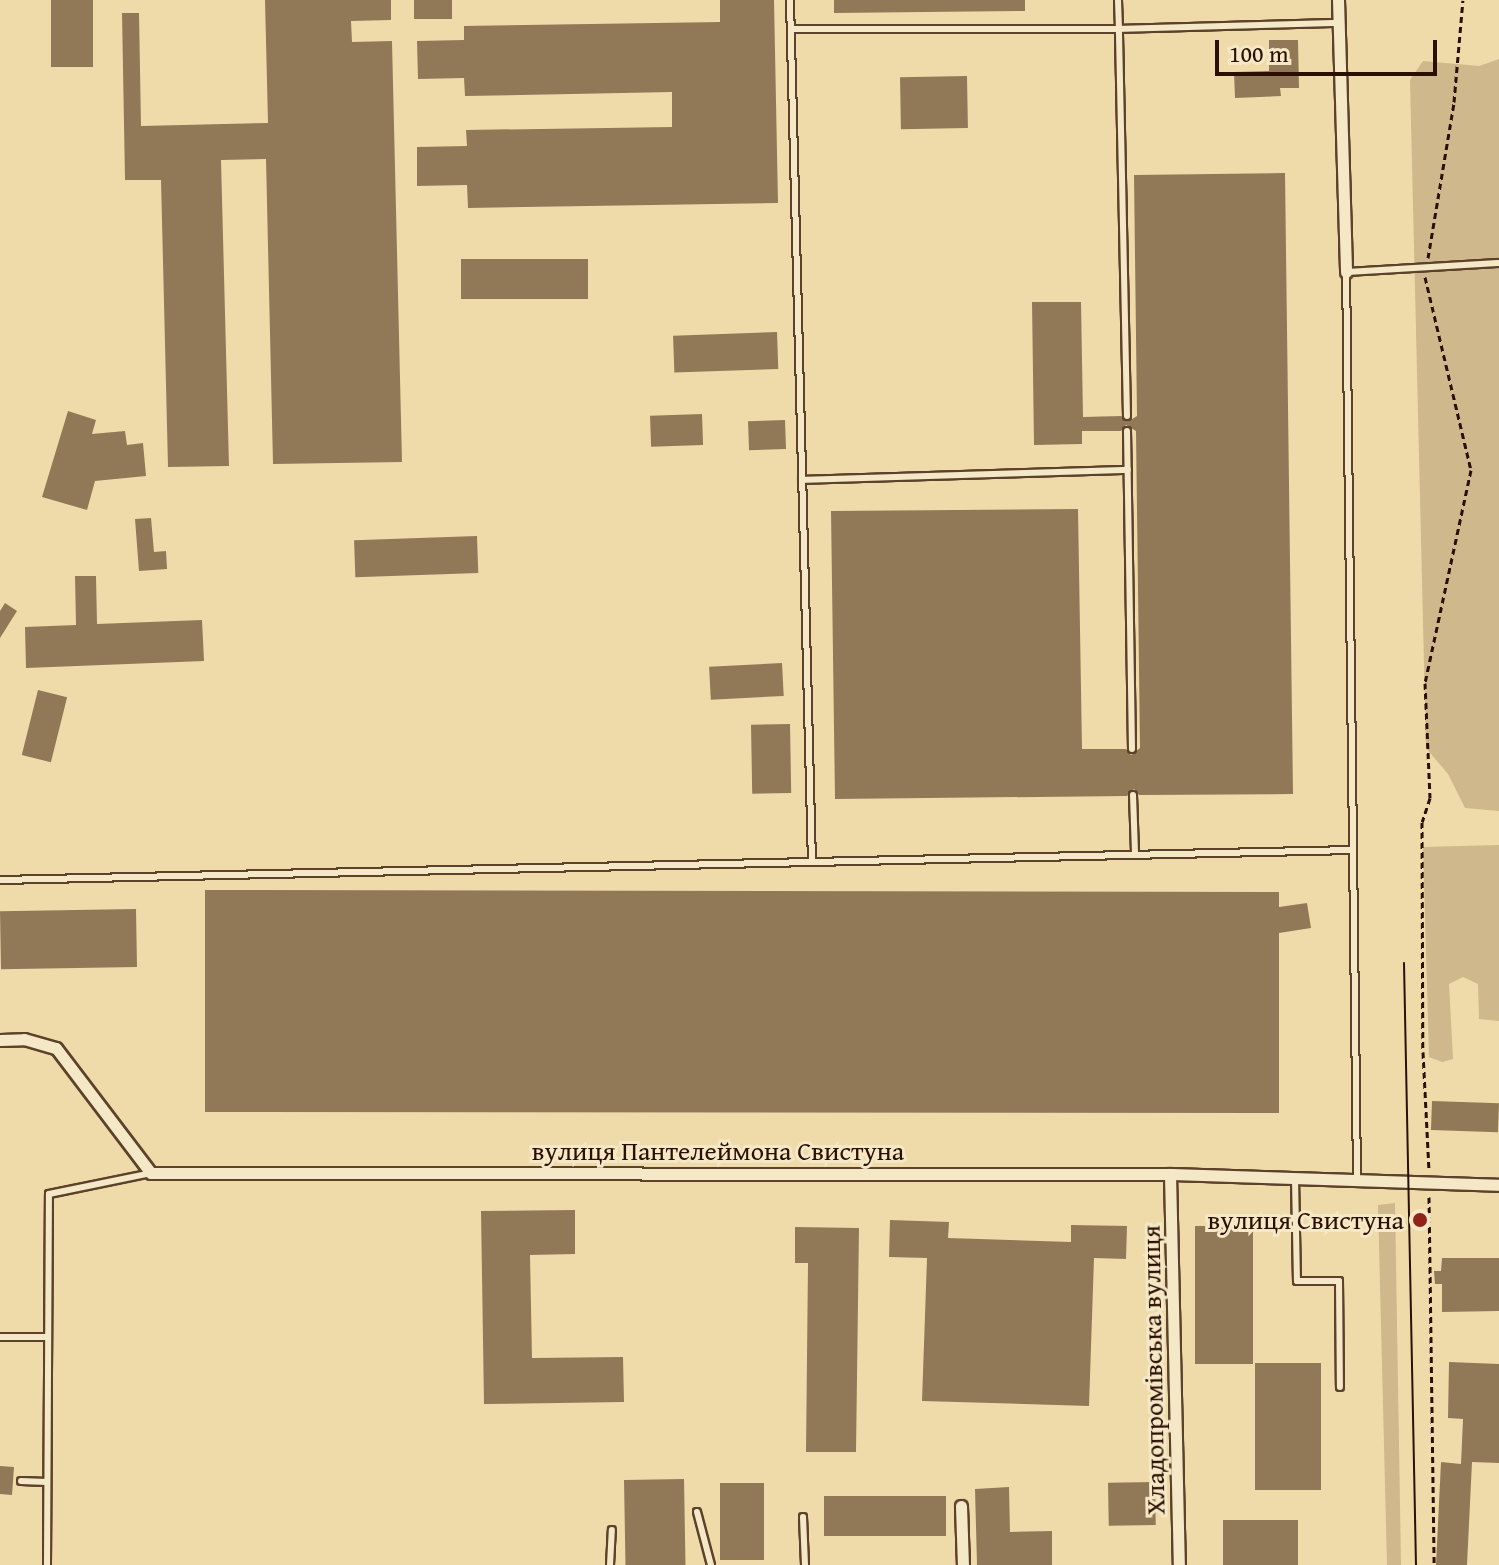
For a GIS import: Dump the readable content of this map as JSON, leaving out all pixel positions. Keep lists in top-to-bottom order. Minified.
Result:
{"streets":{"street":["вулиця Пантелеймона Свистуна","Хладопромівська вулиця"]},"crossings":[["вулиця Пантелеймона Свистуна","Хладопромівська вулиця"]],"places":["вулиця Свистуна"],"scale_bar":"100 m"}
